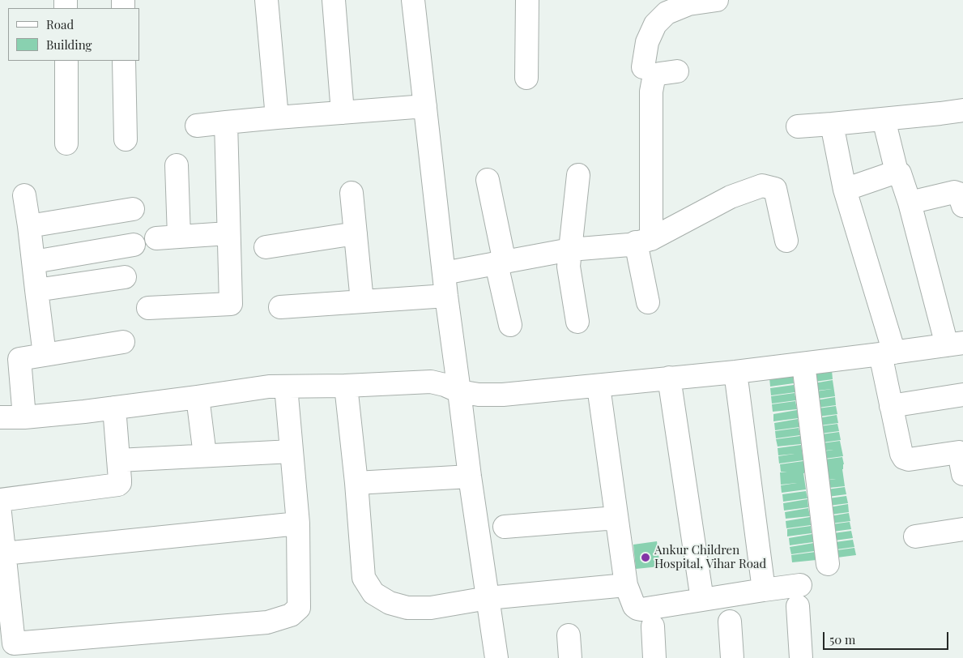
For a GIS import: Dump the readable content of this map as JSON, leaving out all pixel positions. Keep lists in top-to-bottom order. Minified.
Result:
{"places":["Ankur Children Hospital, Vihar Road"],"legend":["Road","Building"],"scale_bar":"50 m"}
